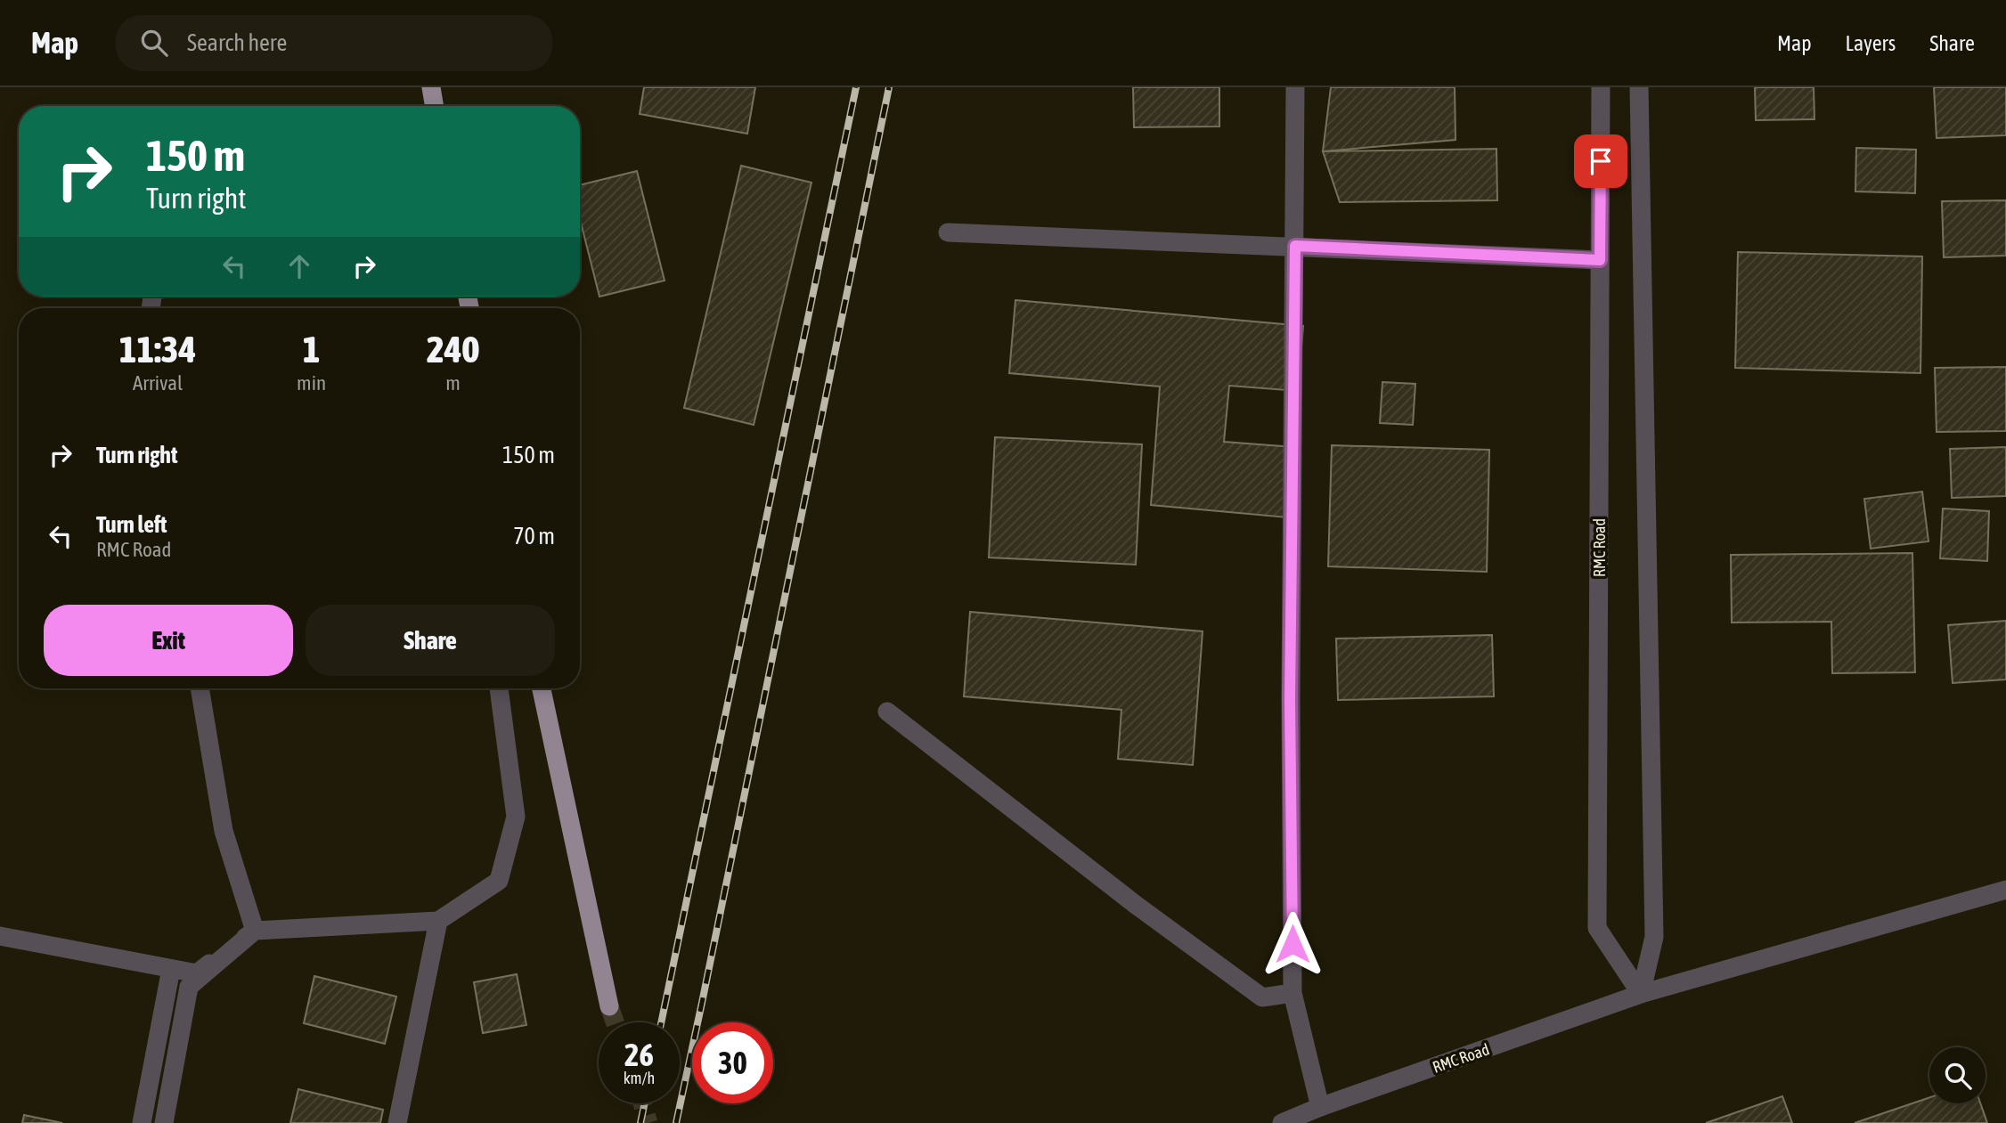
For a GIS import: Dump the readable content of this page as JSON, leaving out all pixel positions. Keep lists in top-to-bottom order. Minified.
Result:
{"streets":{"street":["RMC Road"]},"page":{"header":"Map","search":"Search here","nav":["Map","Layers","Share"],"turn":["150 m","Turn right"],"eta":["11:34","Arrival","1","min","240","m"],"list":[{"name":"Turn right","value":"150 m"},{"name":"Turn left","note":"RMC Road","value":"70 m"}],"buttons":["Exit","Share"],"speed":"26 km/h","limit":"30"}}
